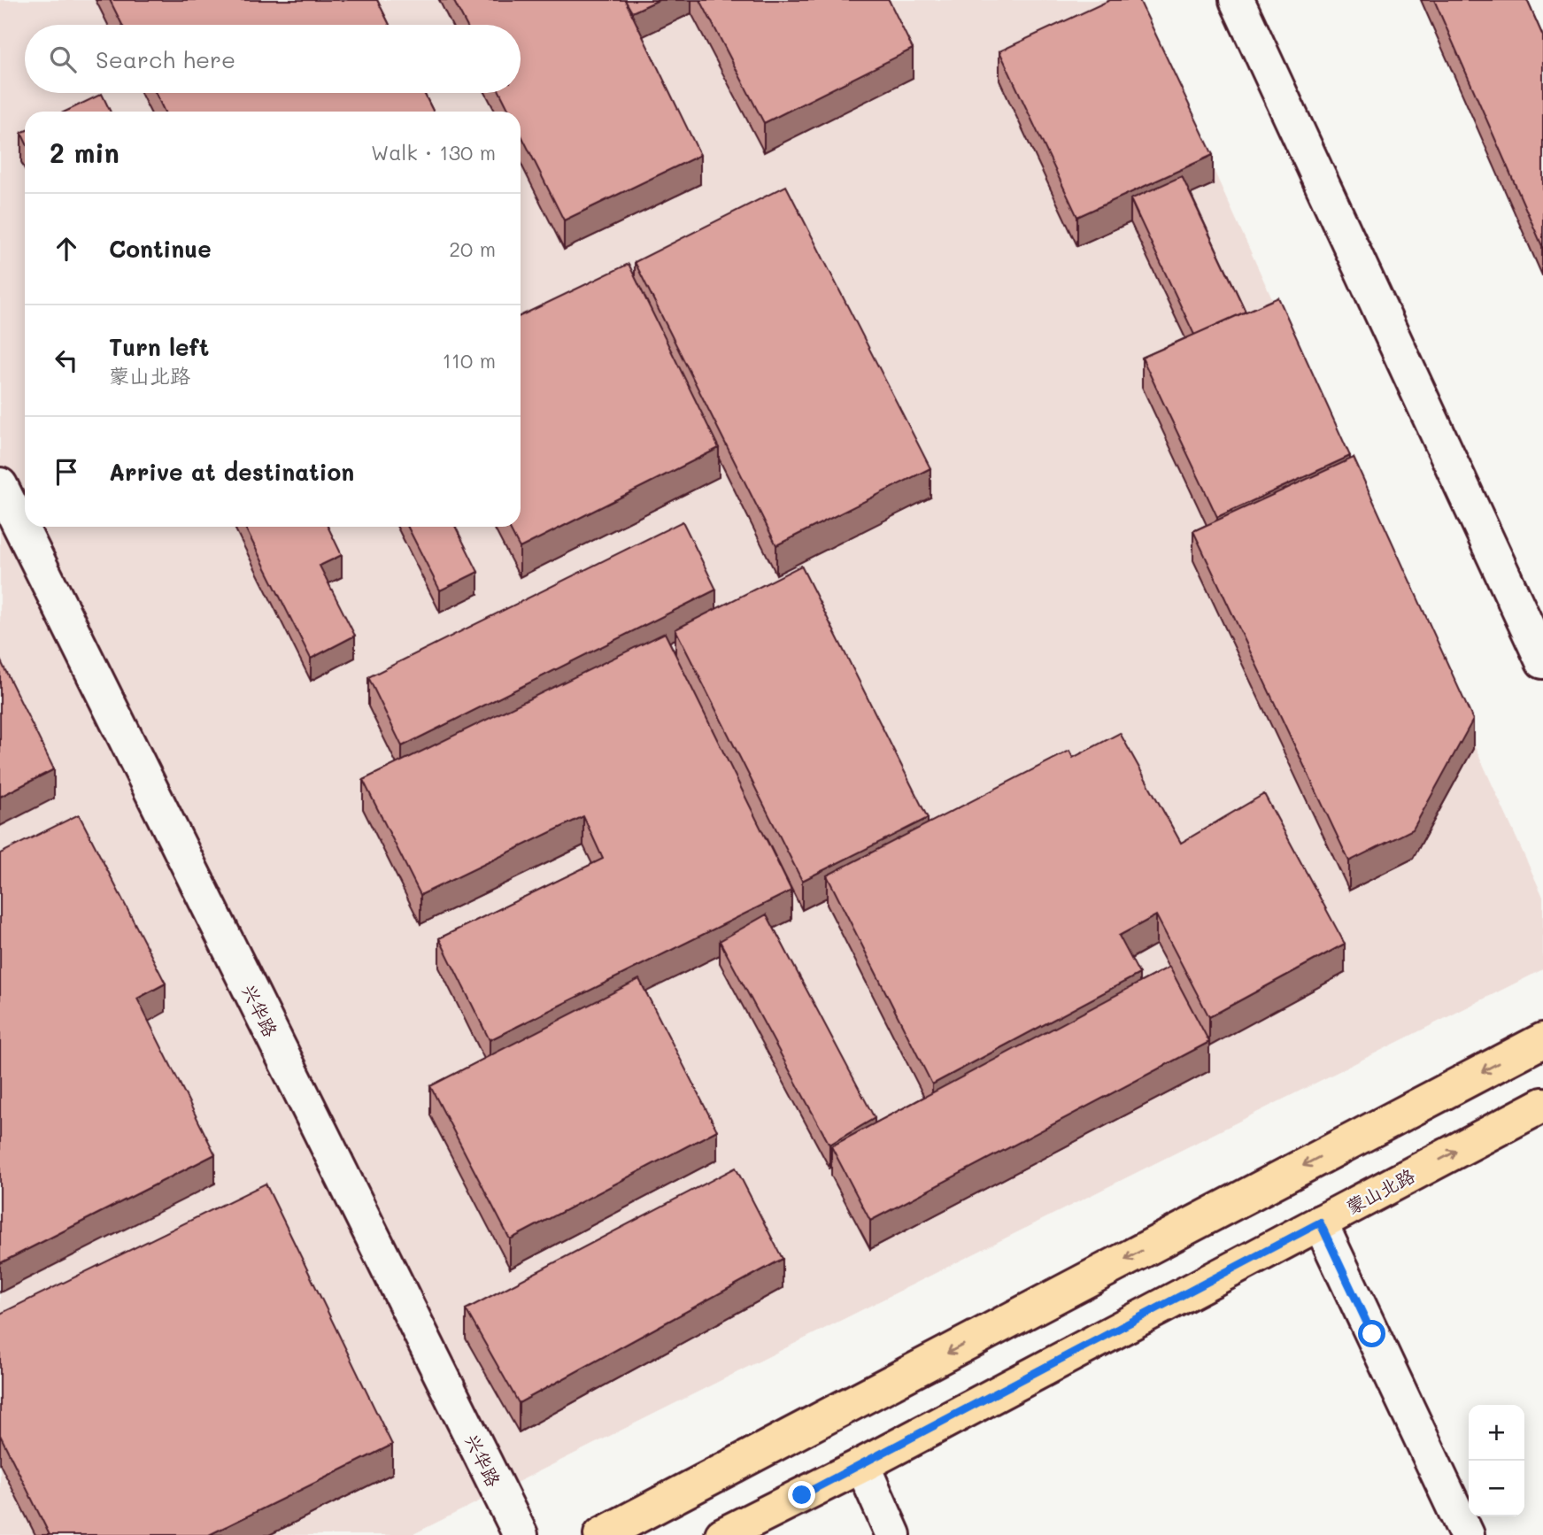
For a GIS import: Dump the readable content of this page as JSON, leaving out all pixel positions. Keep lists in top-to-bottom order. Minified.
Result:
{"streets":{"main road":["蒙山北路"],"street":["兴华路"]},"page":{"search":"Search here","heading":["2 min","Walk · 130 m"],"list":[["Continue","20 m"],["Turn left","蒙山北路","110 m"],"Arrive at destination"],"map_buttons":["+","−"]}}
